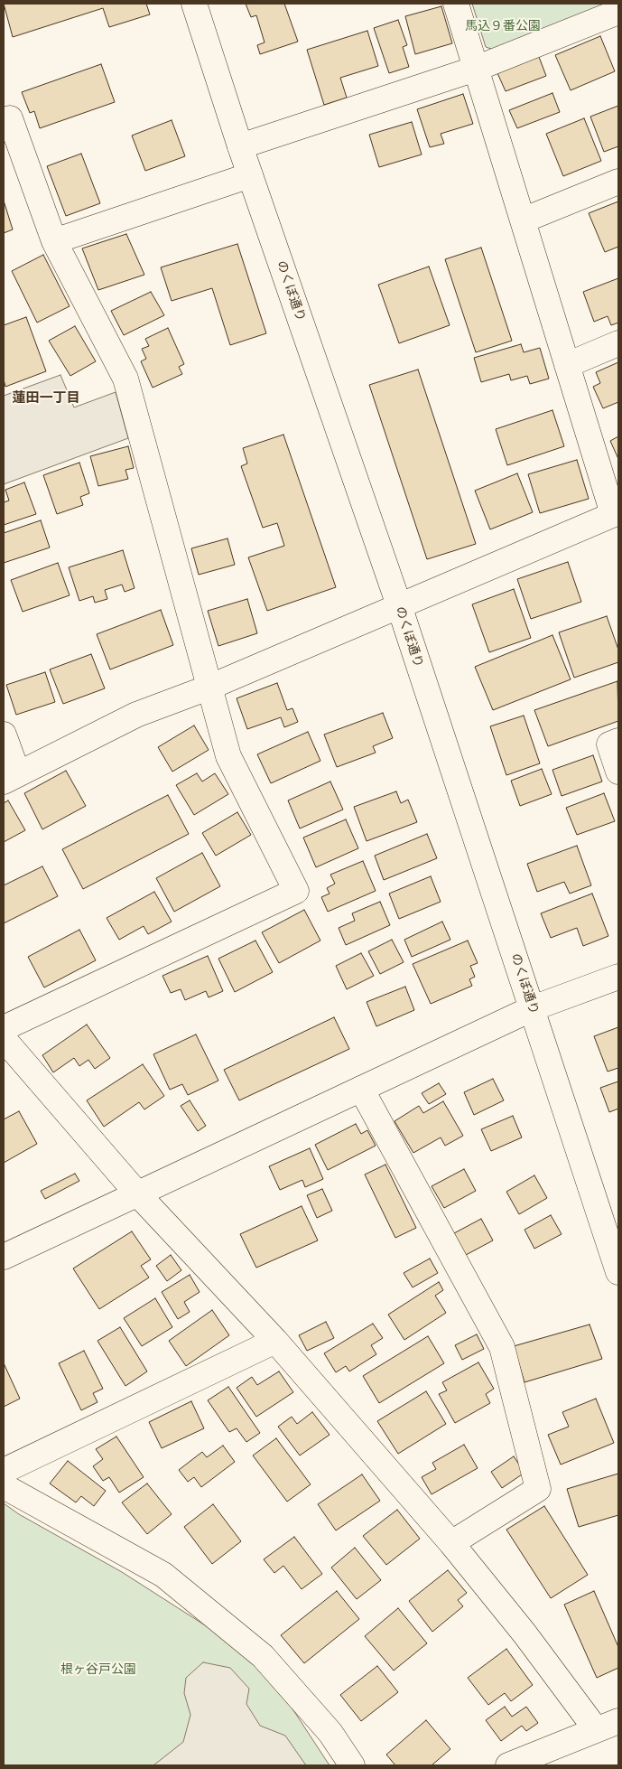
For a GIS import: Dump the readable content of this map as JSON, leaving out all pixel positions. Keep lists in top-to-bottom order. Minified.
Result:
{"streets":{"street":["のくぼ通り"]},"districts":["蓮田一丁目"],"parks":["馬込９番公園","根ヶ谷戸公園"]}
